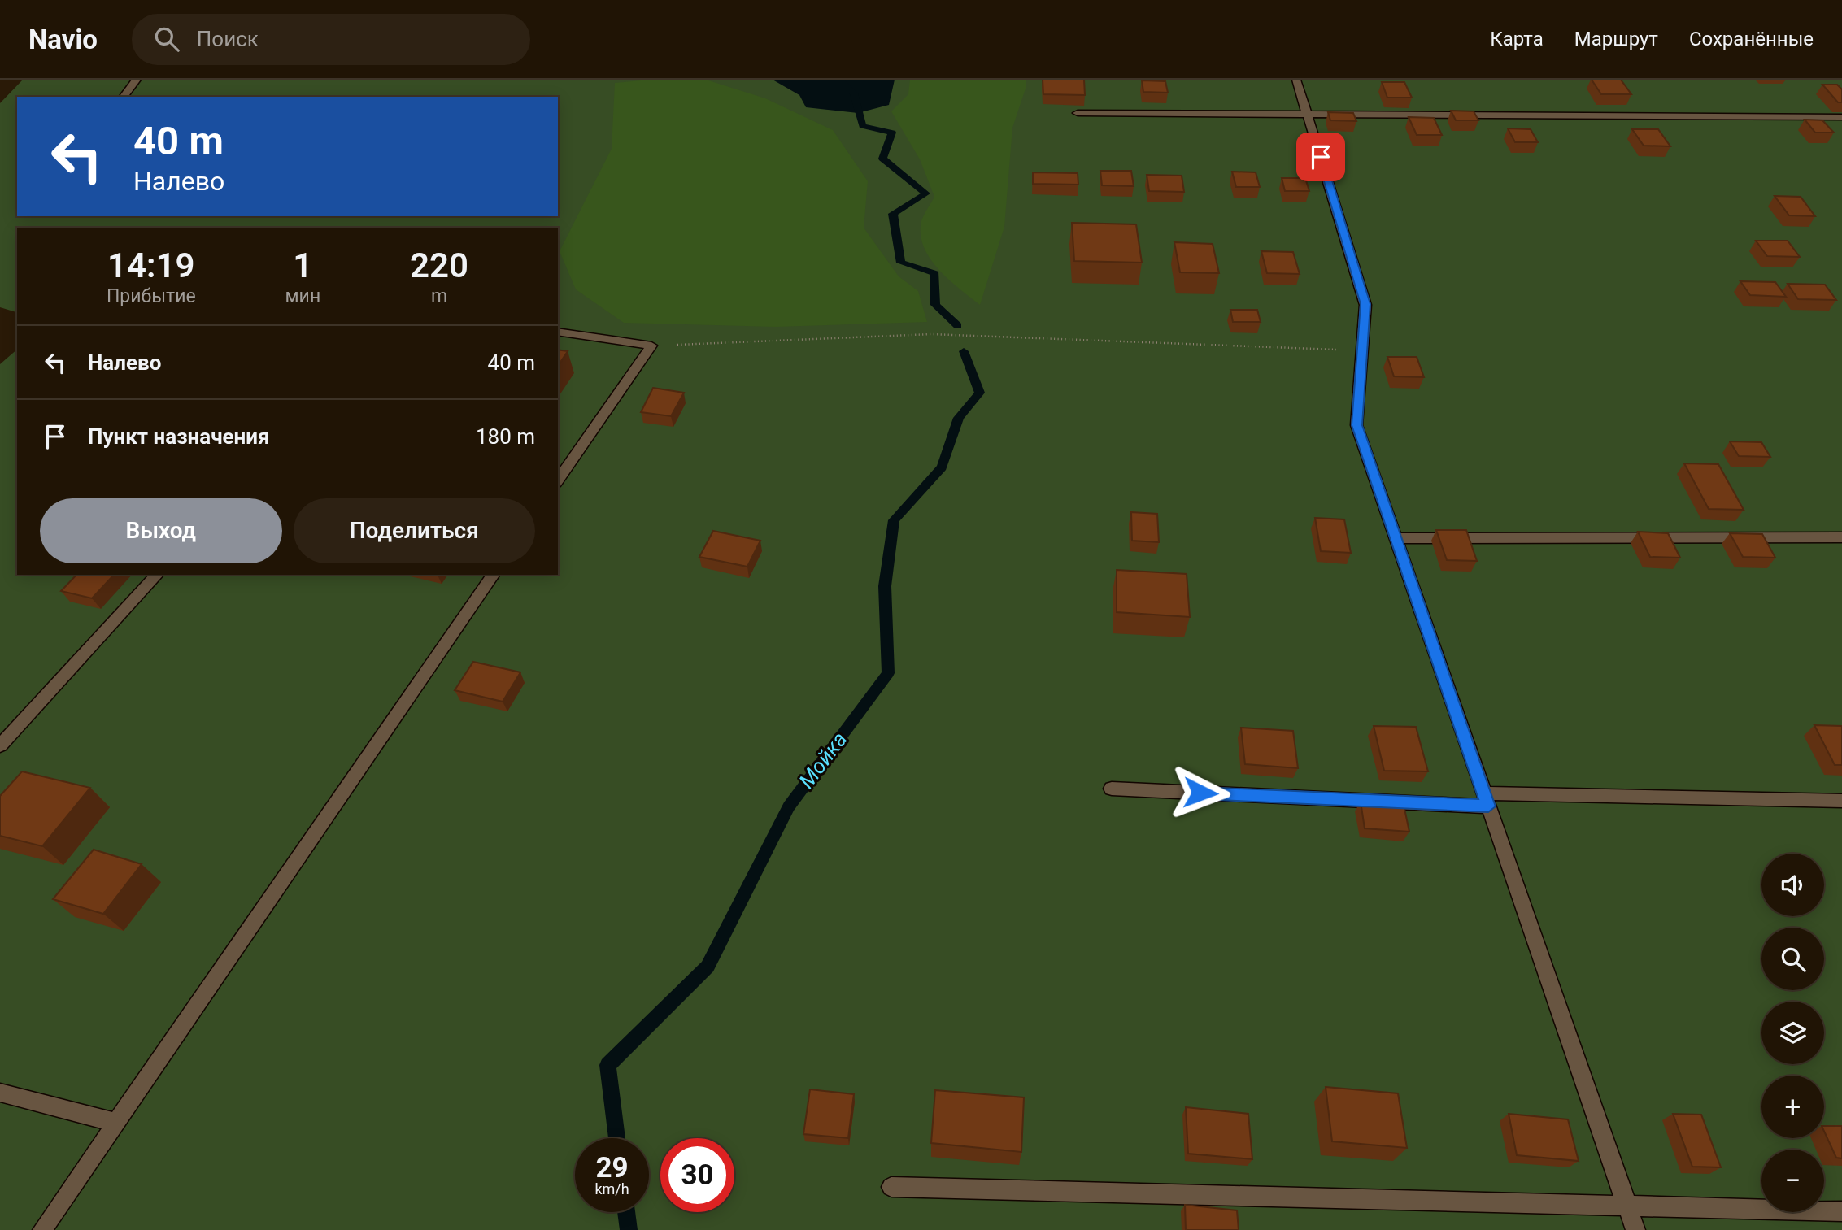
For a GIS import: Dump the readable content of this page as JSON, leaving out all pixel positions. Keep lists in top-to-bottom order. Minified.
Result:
{"water":["Мойка"],"page":{"header":"Navio","search":"Поиск","nav":["Карта","Маршрут","Сохранённые"],"turn":["40 m","Налево"],"eta":["14:19","Прибытие","1","мин","220","m"],"list":[{"name":"Налево","value":"40 m"},{"name":"Пункт назначения","value":"180 m"}],"buttons":["Выход","Поделиться"],"map_buttons":["+","−"],"speed":"29 km/h","limit":"30"}}
